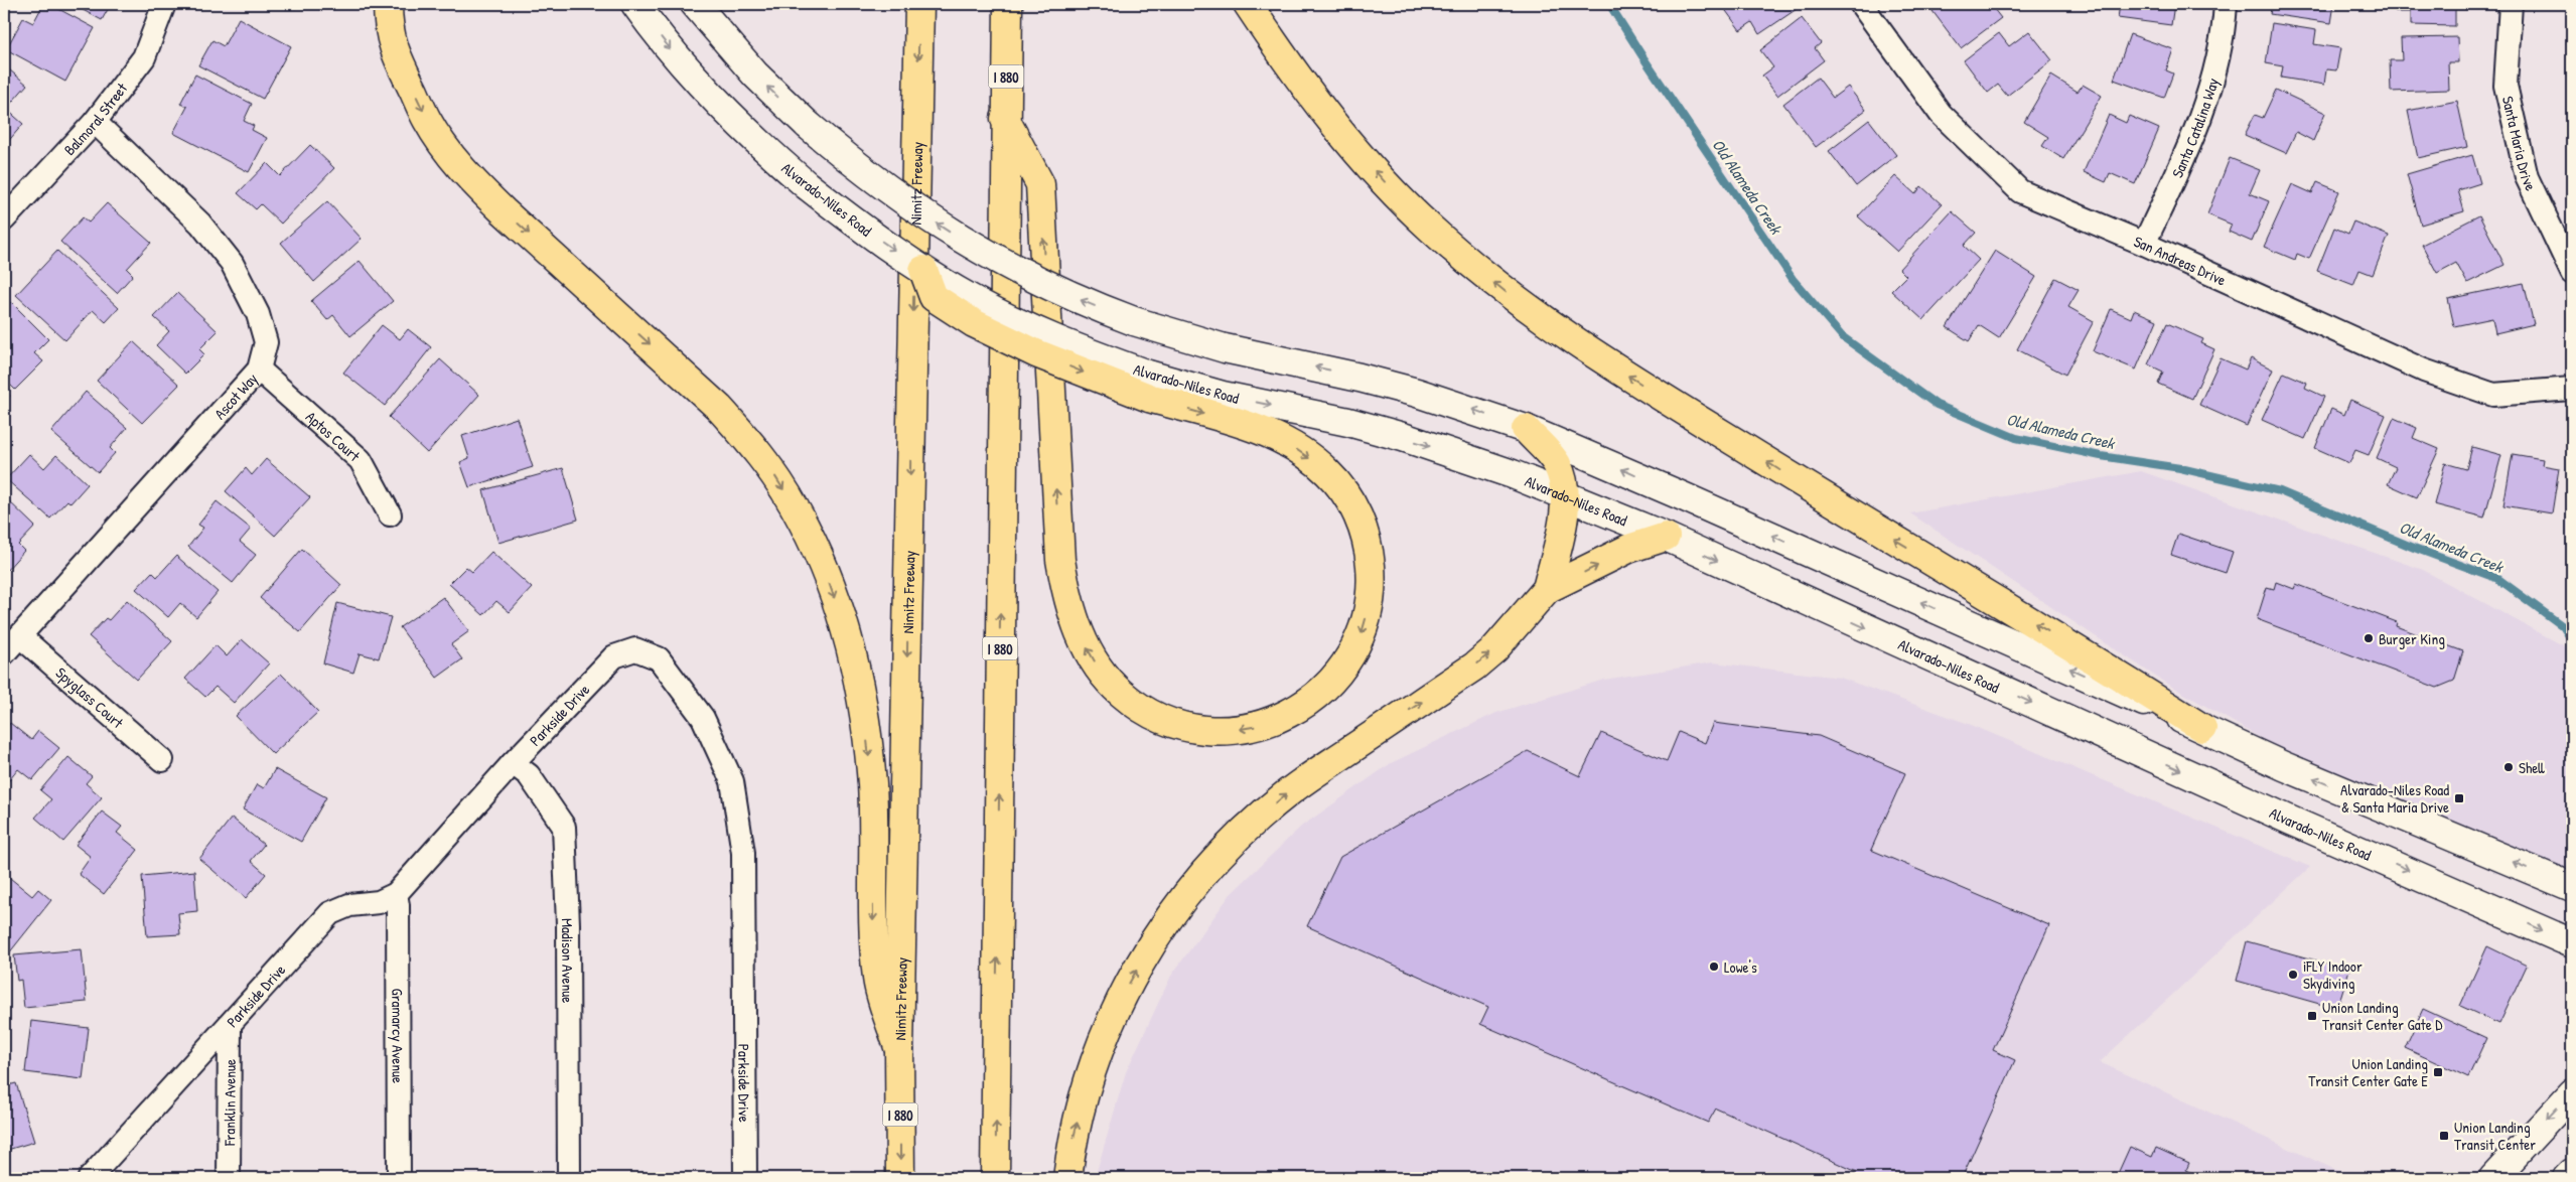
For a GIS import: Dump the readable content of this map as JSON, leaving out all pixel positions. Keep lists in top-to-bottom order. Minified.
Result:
{"streets":{"highway":["I 880","Nimitz Freeway"],"main road":["Alvarado-Niles Road"],"street":["Balmoral Street","Santa Catalina Way","Santa Maria Drive","San Andreas Drive","Ascot Way","Aptos Court","Spyglass Court","Parkside Drive","Madison Avenue","Gramarcy Avenue","Franklin Avenue"]},"crossings":[["Balmoral Street","Ascot Way"],["Santa Catalina Way","San Andreas Drive"],["Ascot Way","Aptos Court"],["Ascot Way","Spyglass Court"],["Parkside Drive","Madison Avenue"],["Parkside Drive","Gramarcy Avenue"],["Parkside Drive","Franklin Avenue"]],"water":["Old Alameda Creek"],"places":{"other":["Burger King","Shell","Lowe's","iFLY Indoor Skydiving"],"transit":["Alvarado-Niles Road & Santa Maria Drive","Union Landing Transit Center Gate D","Union Landing Transit Center Gate E","Union Landing Transit Center"]}}
